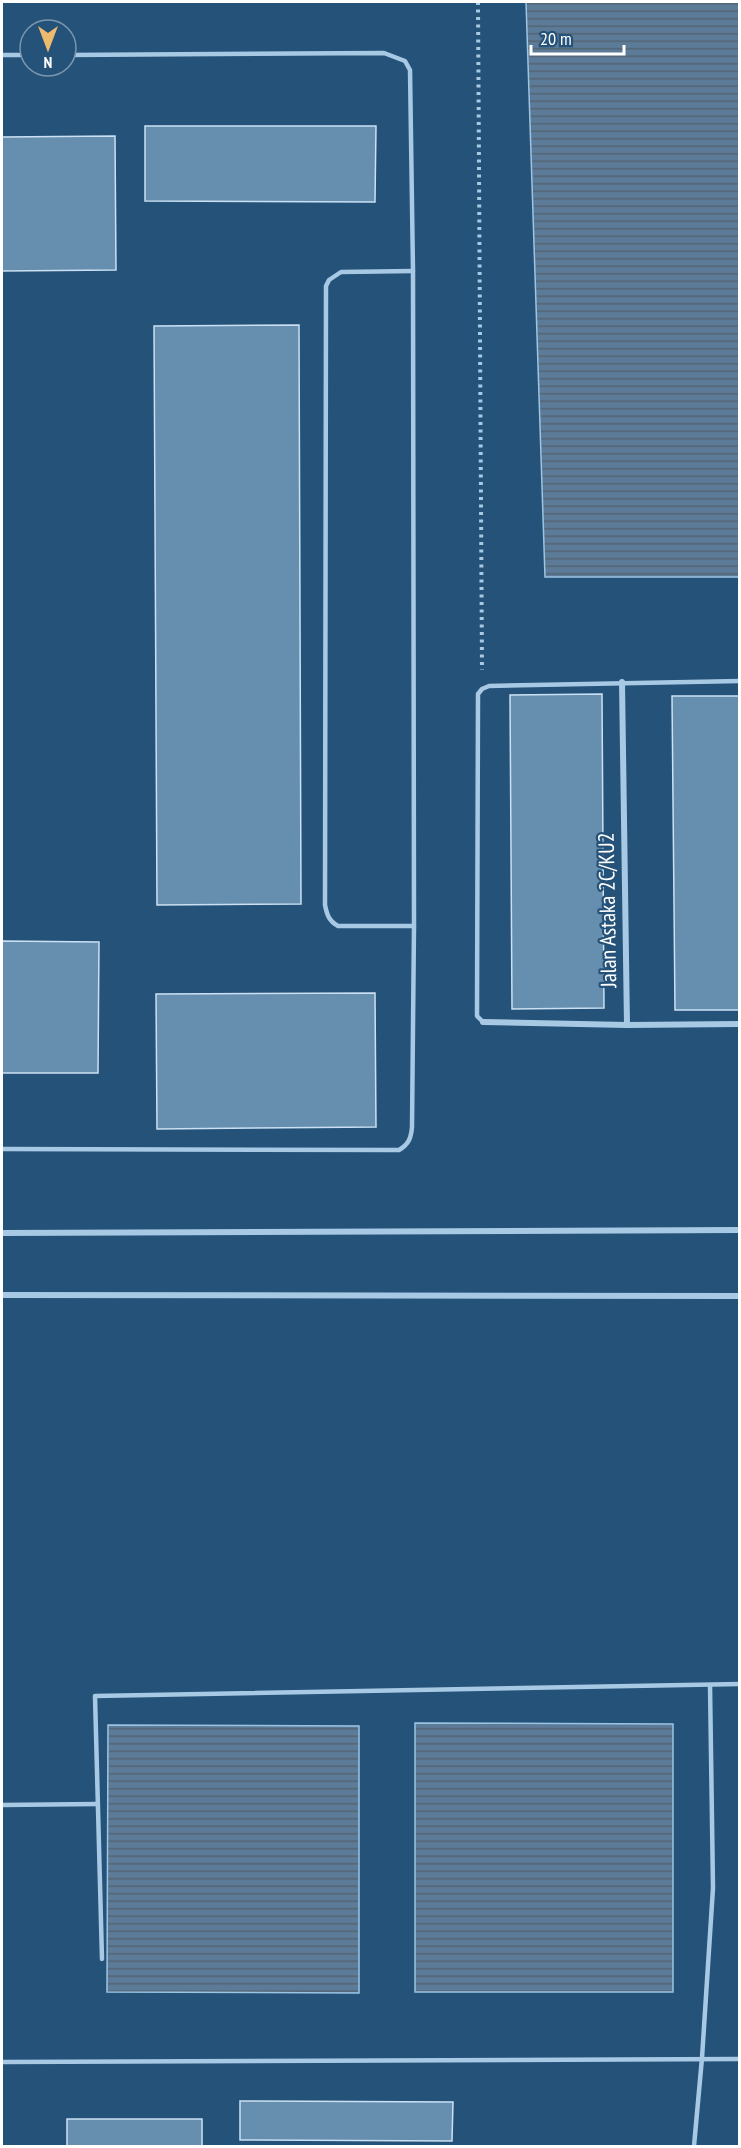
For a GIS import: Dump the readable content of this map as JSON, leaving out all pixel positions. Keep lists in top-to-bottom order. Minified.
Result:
{"streets":{"street":["Jalan Astaka 2C/KU2"]},"scale_bar":"20 m","north":"bottom"}
